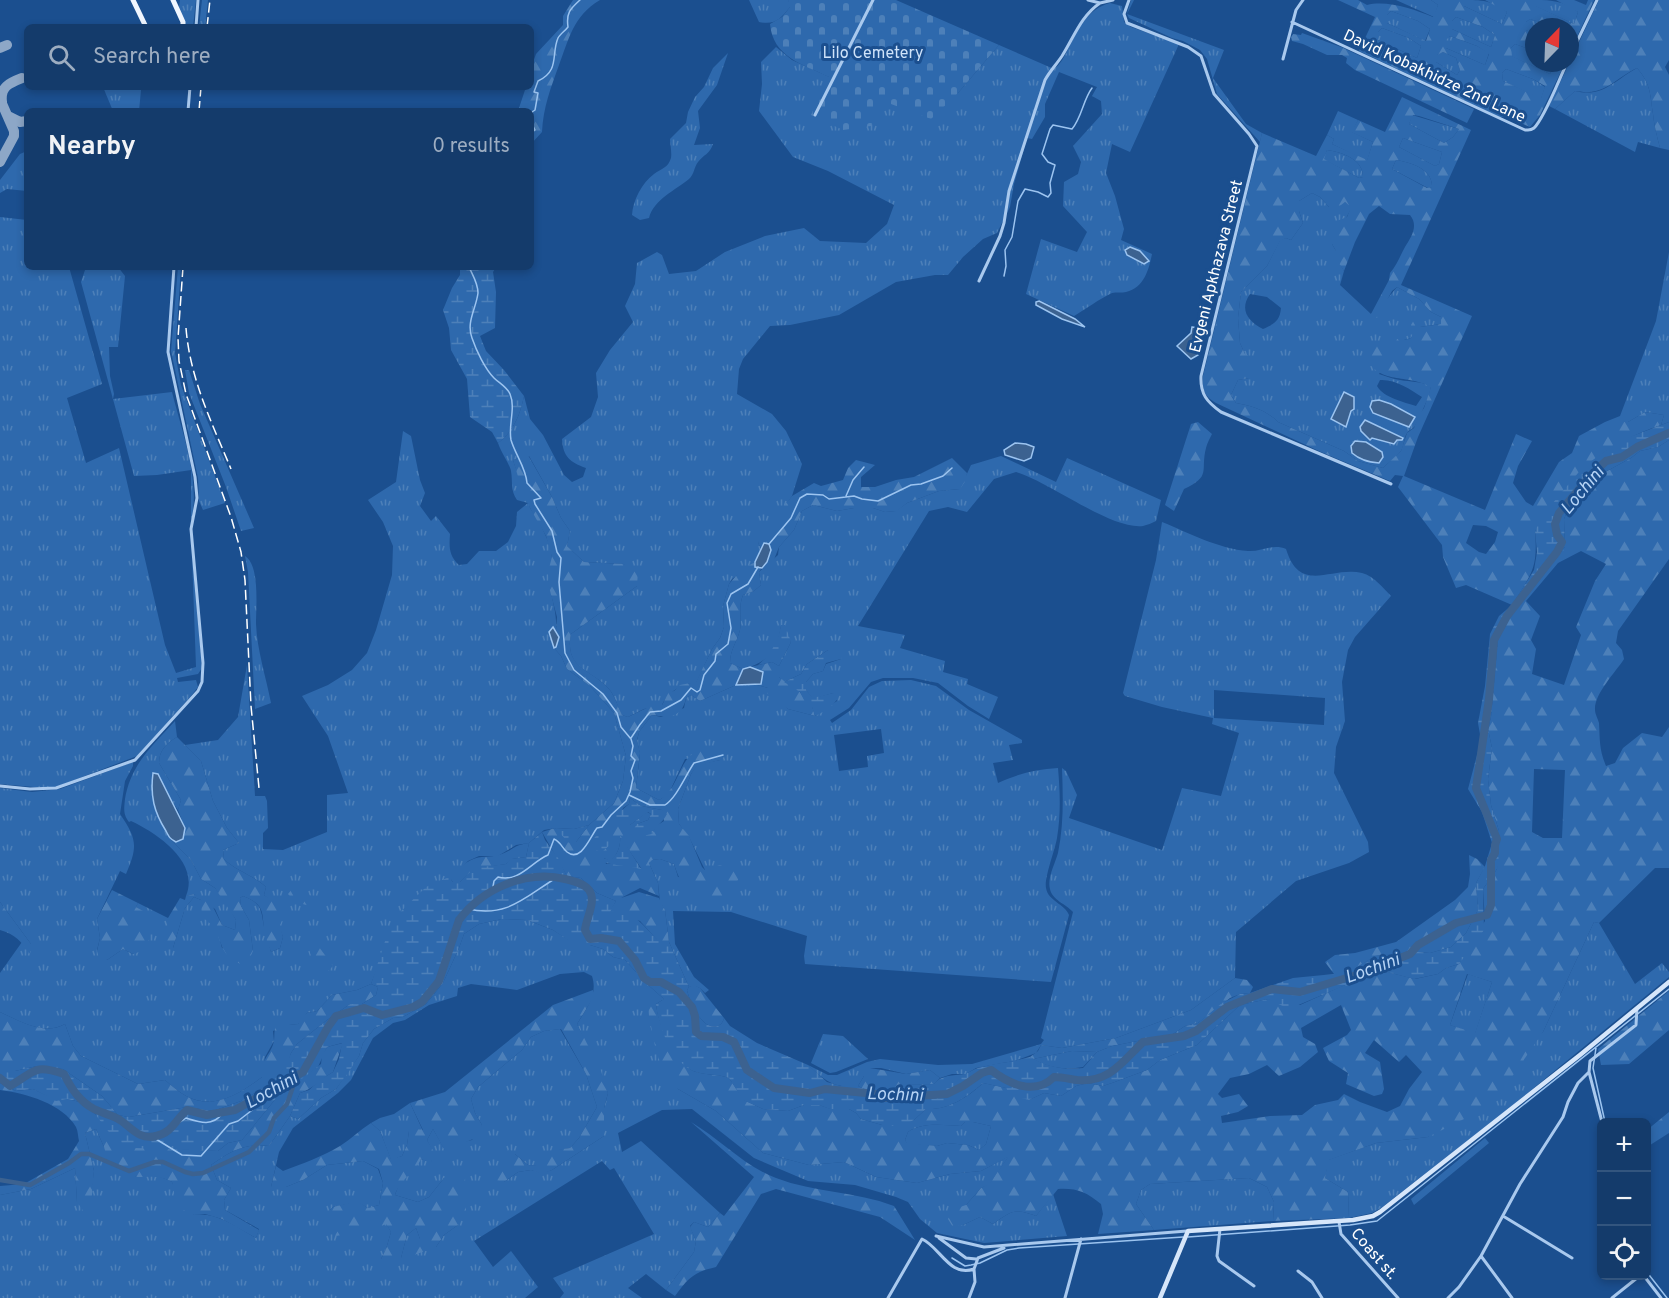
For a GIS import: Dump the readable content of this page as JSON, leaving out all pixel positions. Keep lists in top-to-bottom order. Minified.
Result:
{"streets":{"street":["David Kobakhidze 2nd Lane","Evgeni Apkhazava Street","Coast st."]},"water":["Lochini"],"parks":["Lilo Cemetery"],"north":"top right","page":{"search":"Search here","heading":["Nearby","0 results"],"map_buttons":["+","−"]}}
